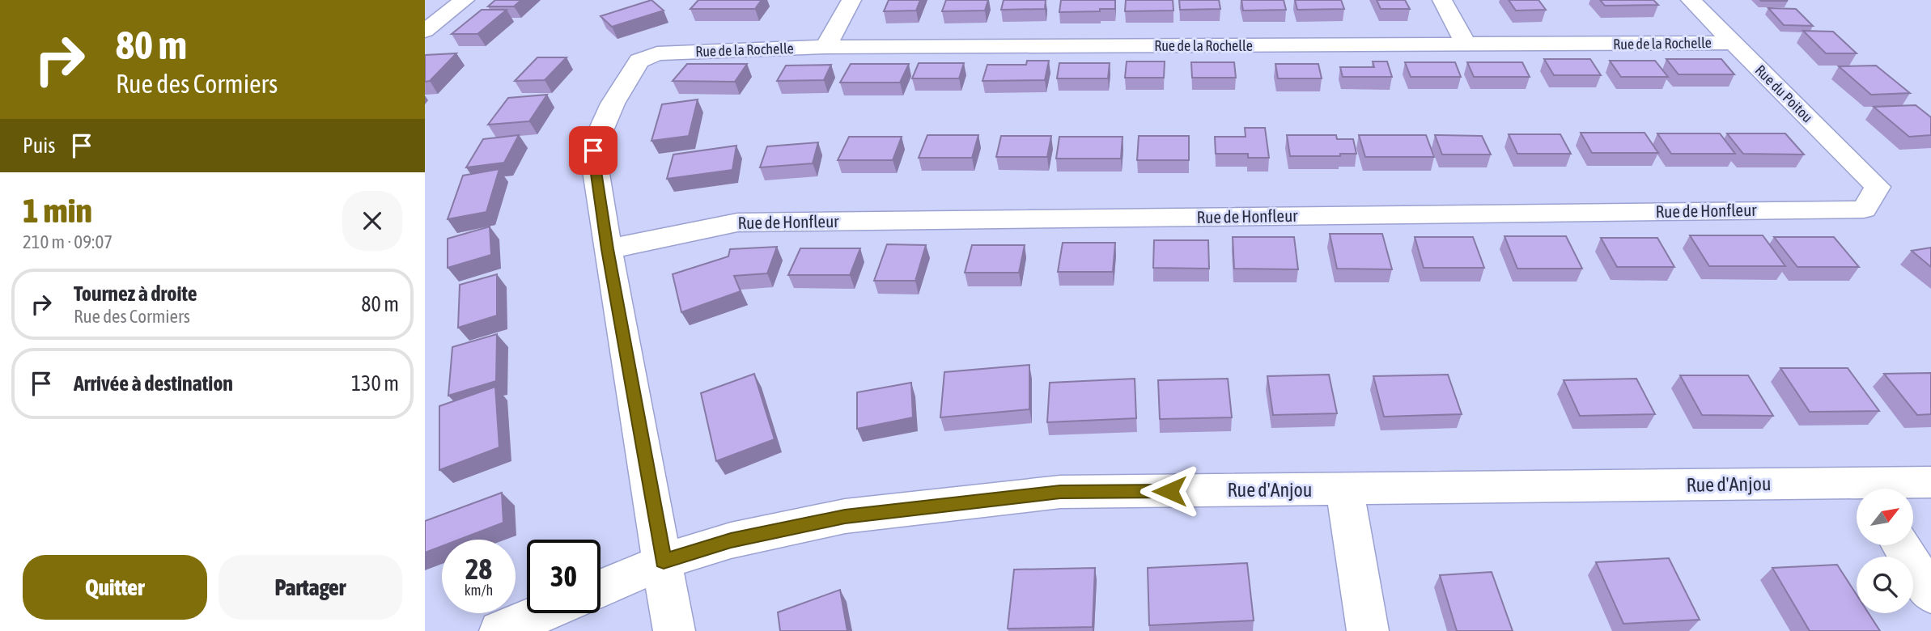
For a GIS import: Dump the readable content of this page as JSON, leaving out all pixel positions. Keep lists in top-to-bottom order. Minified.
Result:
{"streets":{"street":["Rue de la Rochelle","Rue du Poitou","Rue de Honfleur","Rue d'Anjou"]},"crossings":[["Rue de la Rochelle","Rue du Poitou"],["Rue de la Rochelle","Rue de Honfleur"],["Rue de la Rochelle","Rue d'Anjou"],["Rue du Poitou","Rue de Honfleur"]],"north":"top right","page":{"turn":["80 m","Rue des Cormiers"],"then":"Puis","heading":["1 min","210 m · 09:07"],"list":[{"name":"Tournez à droite","note":"Rue des Cormiers","value":"80 m"},{"name":"Arrivée à destination","value":"130 m"}],"speed":"28 km/h","limit":"30","buttons":["Quitter","Partager"]}}
